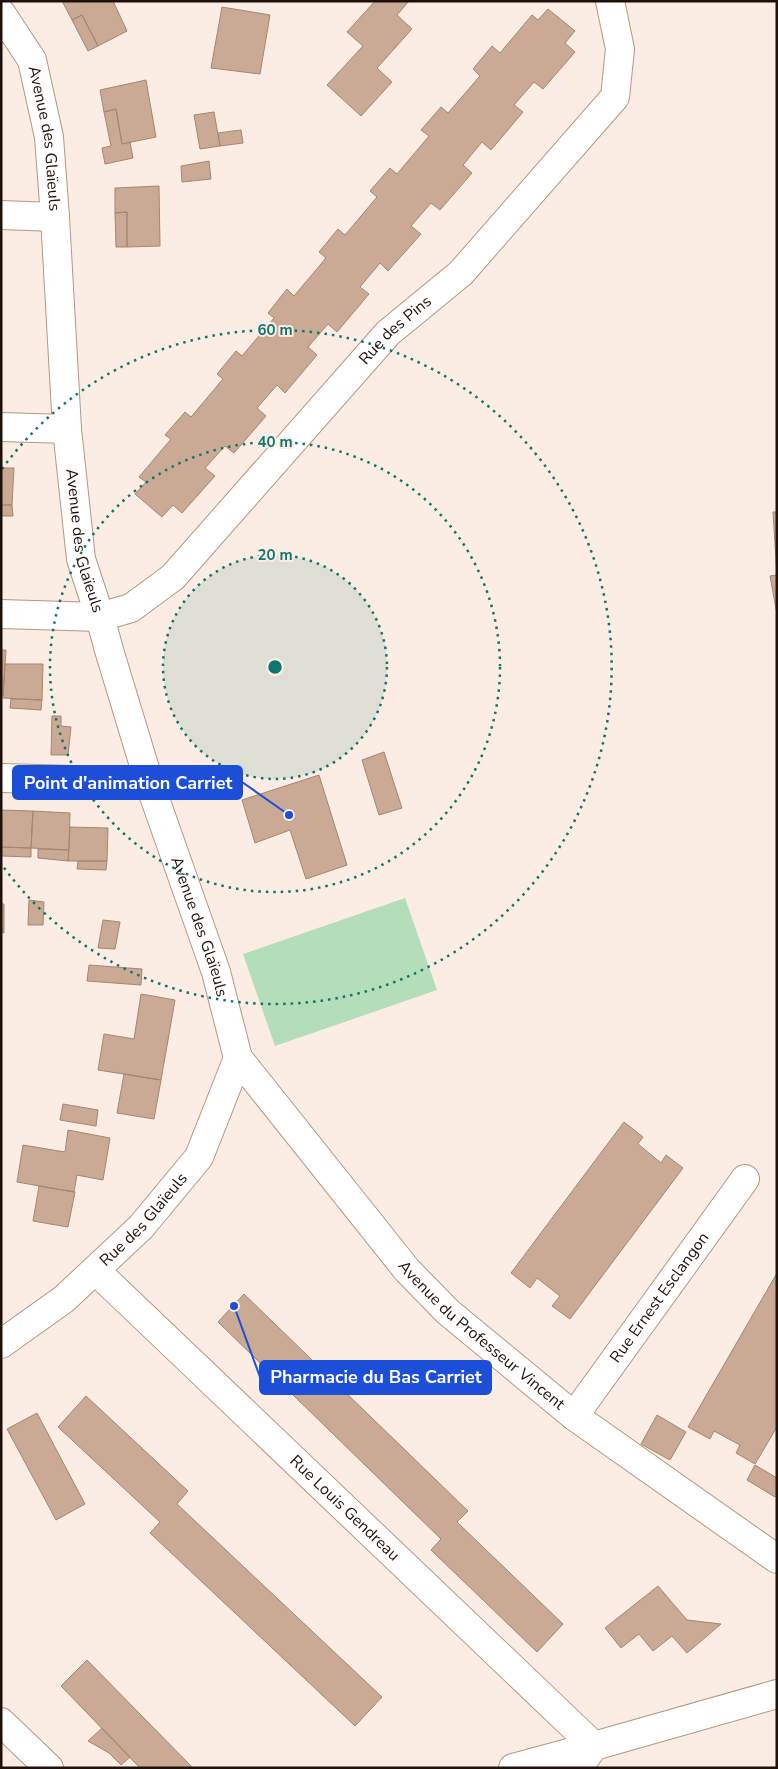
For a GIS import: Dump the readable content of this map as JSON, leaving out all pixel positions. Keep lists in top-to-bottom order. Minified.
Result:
{"streets":{"street":["Avenue des Glaïeuls","Rue des Pins","Rue des Glaïeuls","Rue Ernest Esclangon","Avenue du Professeur Vincent","Rue Louis Gendreau"]},"crossings":[["Avenue des Glaïeuls","Rue des Pins"],["Avenue des Glaïeuls","Rue des Glaïeuls"],["Avenue des Glaïeuls","Avenue du Professeur Vincent"],["Rue des Glaïeuls","Avenue du Professeur Vincent"],["Rue des Glaïeuls","Rue Louis Gendreau"],["Rue Ernest Esclangon","Avenue du Professeur Vincent"]],"places":["Point d'animation Carriet","Pharmacie du Bas Carriet"],"rings":["60 m","40 m","20 m"]}
